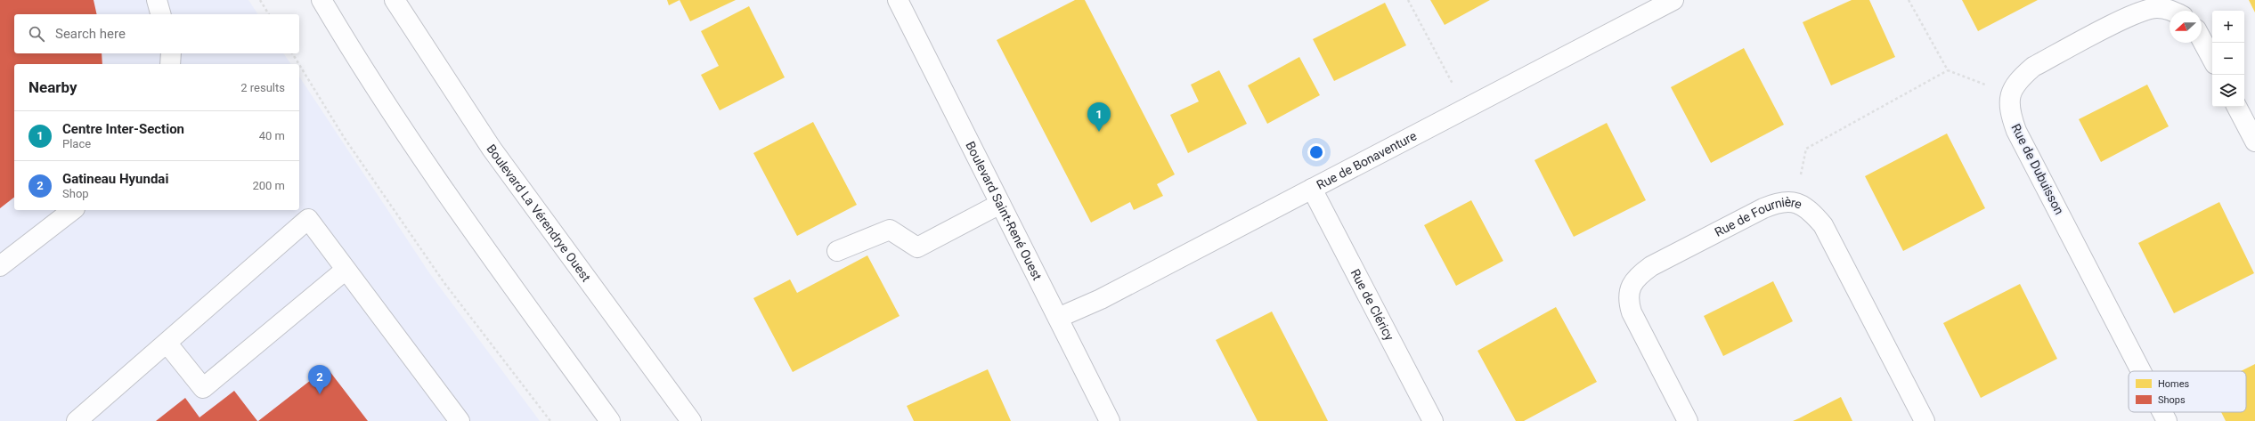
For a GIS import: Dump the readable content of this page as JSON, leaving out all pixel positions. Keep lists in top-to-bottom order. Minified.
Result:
{"streets":{"street":["Rue de Bonaventure","Rue de Dubuisson","Boulevard Saint-René Ouest","Boulevard La Vérendrye Ouest","Rue de Fournière","Rue de Cléricy"]},"crossings":[["Rue de Bonaventure","Boulevard Saint-René Ouest"],["Rue de Bonaventure","Rue de Cléricy"]],"legend":["Homes","Shops"],"north":"left","page":{"map_buttons":["+","−"],"search":"Search here","heading":["Nearby","2 results"],"pins":["1","2"],"list":[{"mark":"1","name":"Centre Inter-Section","note":"Place","value":"40 m"},{"mark":"2","name":"Gatineau Hyundai","note":"Shop","value":"200 m"}]}}
